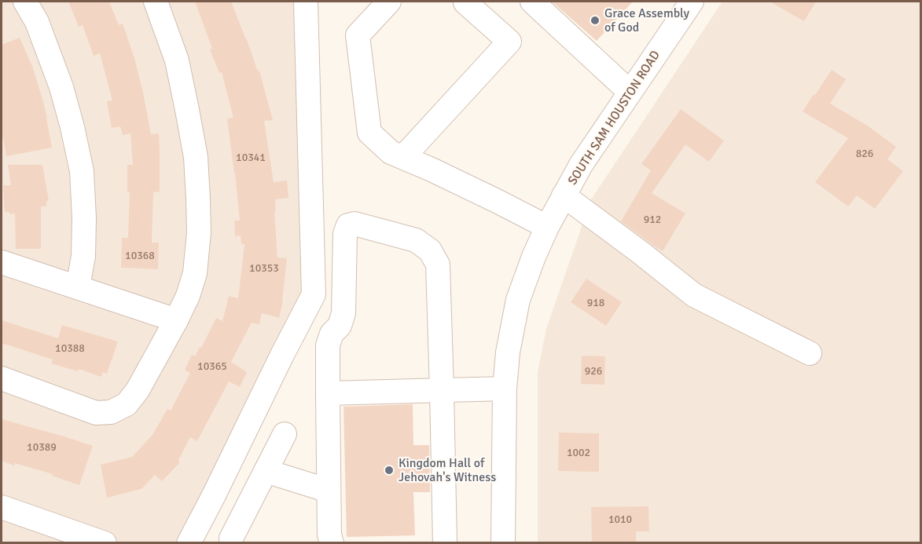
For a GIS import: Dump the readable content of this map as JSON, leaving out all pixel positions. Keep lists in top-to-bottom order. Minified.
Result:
{"streets":{"street":["SOUTH SAM HOUSTON ROAD"]},"places":["Grace Assembly of God","Kingdom Hall of Jehovah's Witness"],"house_numbers":["826","10341","912","10368","10353","918","10388","10365","926","10389","1002","1010"]}
